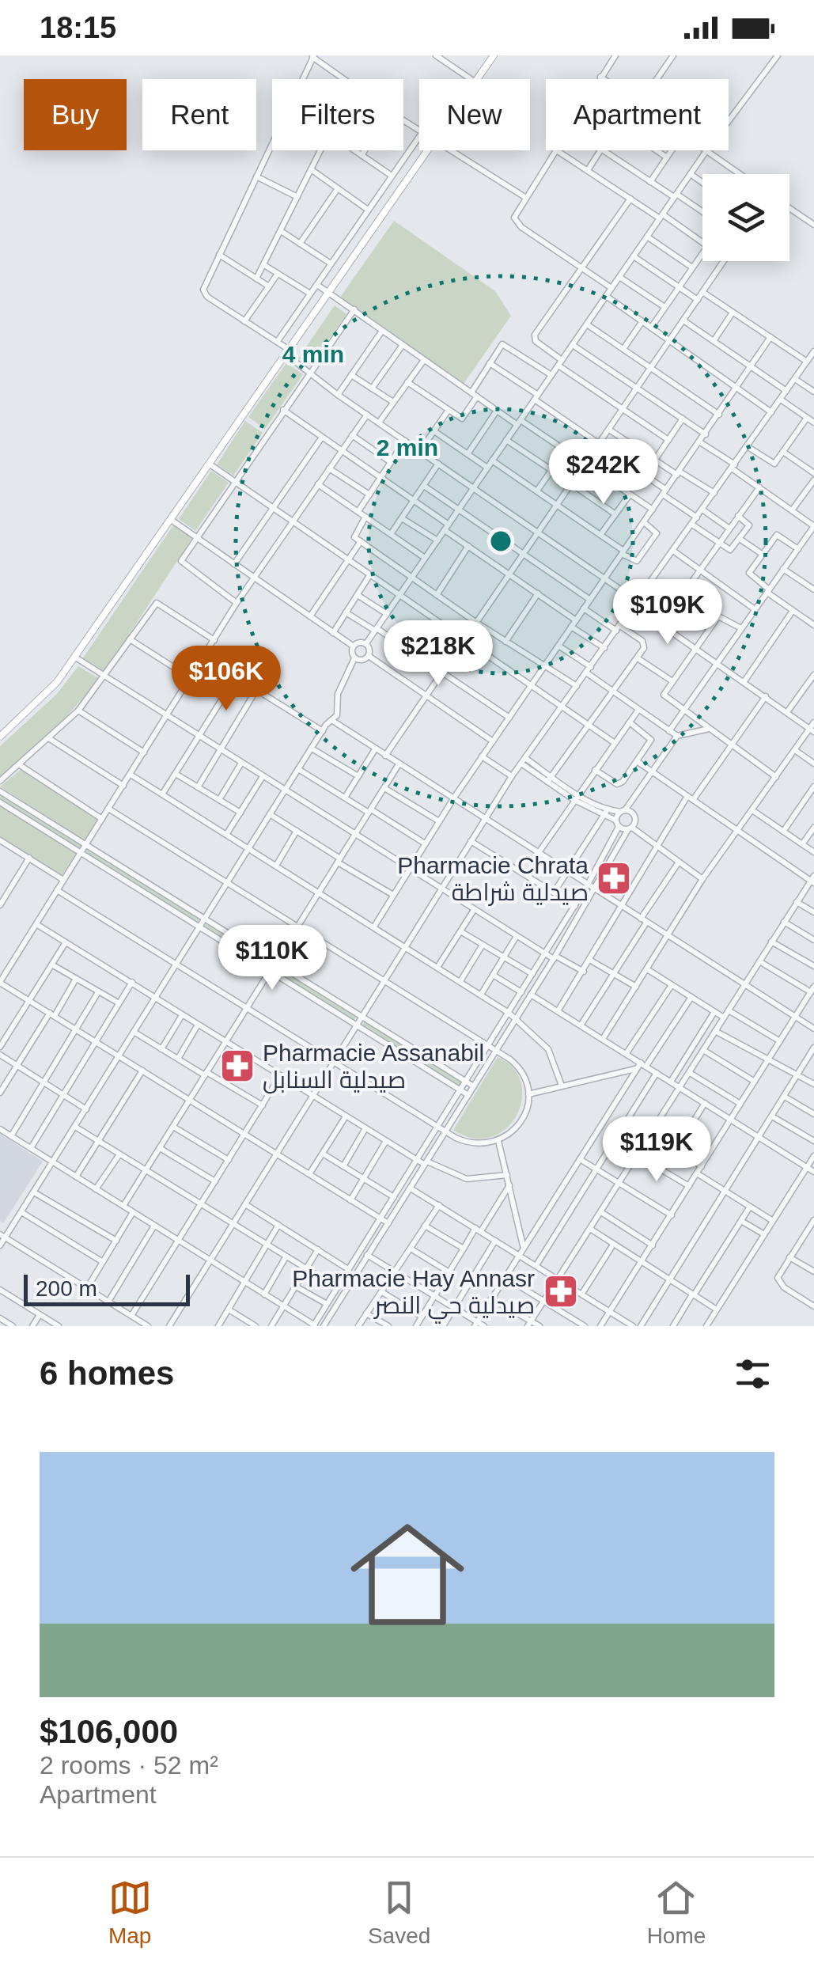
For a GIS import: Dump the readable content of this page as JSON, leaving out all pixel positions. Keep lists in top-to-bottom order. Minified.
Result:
{"places":{"pharmacy":["Pharmacie Chrata صيدلية شراطة","Pharmacie Assanabil صيدلية السنابل","Pharmacie Hay Annasr صيدلية حي النصر"]},"scale_bar":"200 m","page":{"status":"18:15","chip":["Buy","Rent","Filters","New","Apartment"],"price":["$242K","$109K","$218K","$106K","$110K","$119K"],"scale":"200 m","heading":"6 homes","list":[{"name":"$106,000","note":"2 rooms · 52 m² · Apartment"}],"tabs":["Map","Saved","Home"]},"rings":["4 min","2 min"]}
